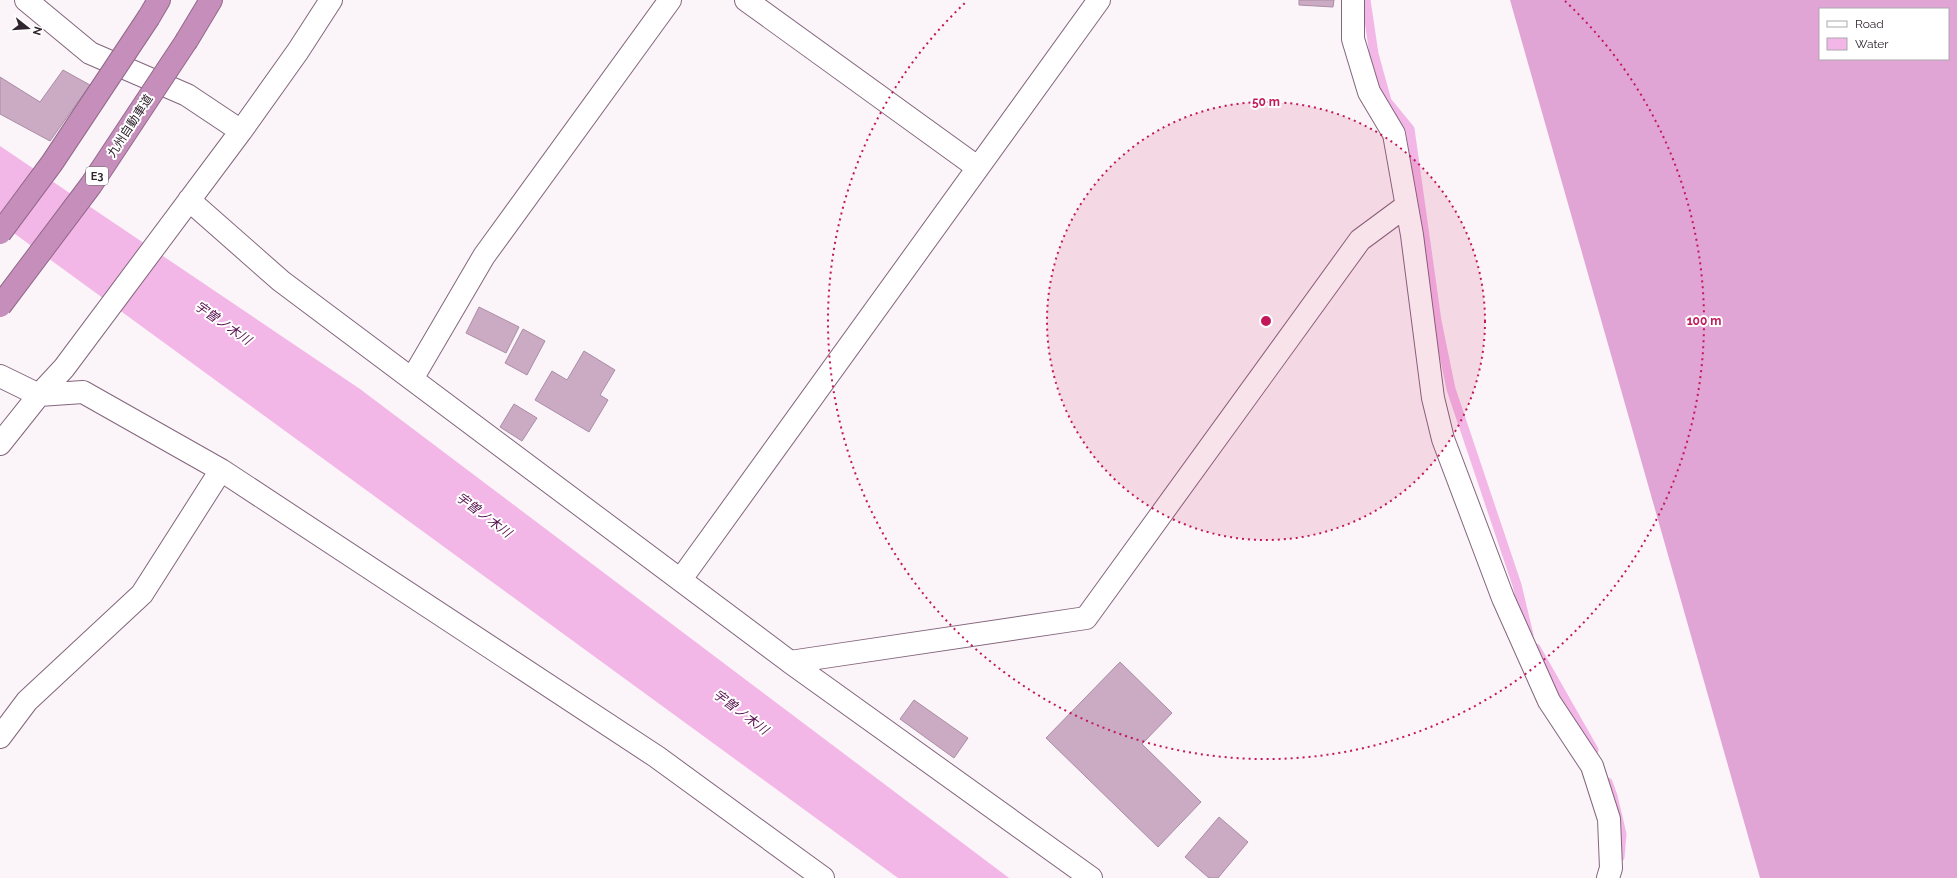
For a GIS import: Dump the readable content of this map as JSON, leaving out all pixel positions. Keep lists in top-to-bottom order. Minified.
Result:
{"streets":{"highway":["九州自動車道","E3"]},"water":["宇曽ノ木川"],"legend":["Road","Water"],"north":"right","rings":["50 m","100 m"]}
